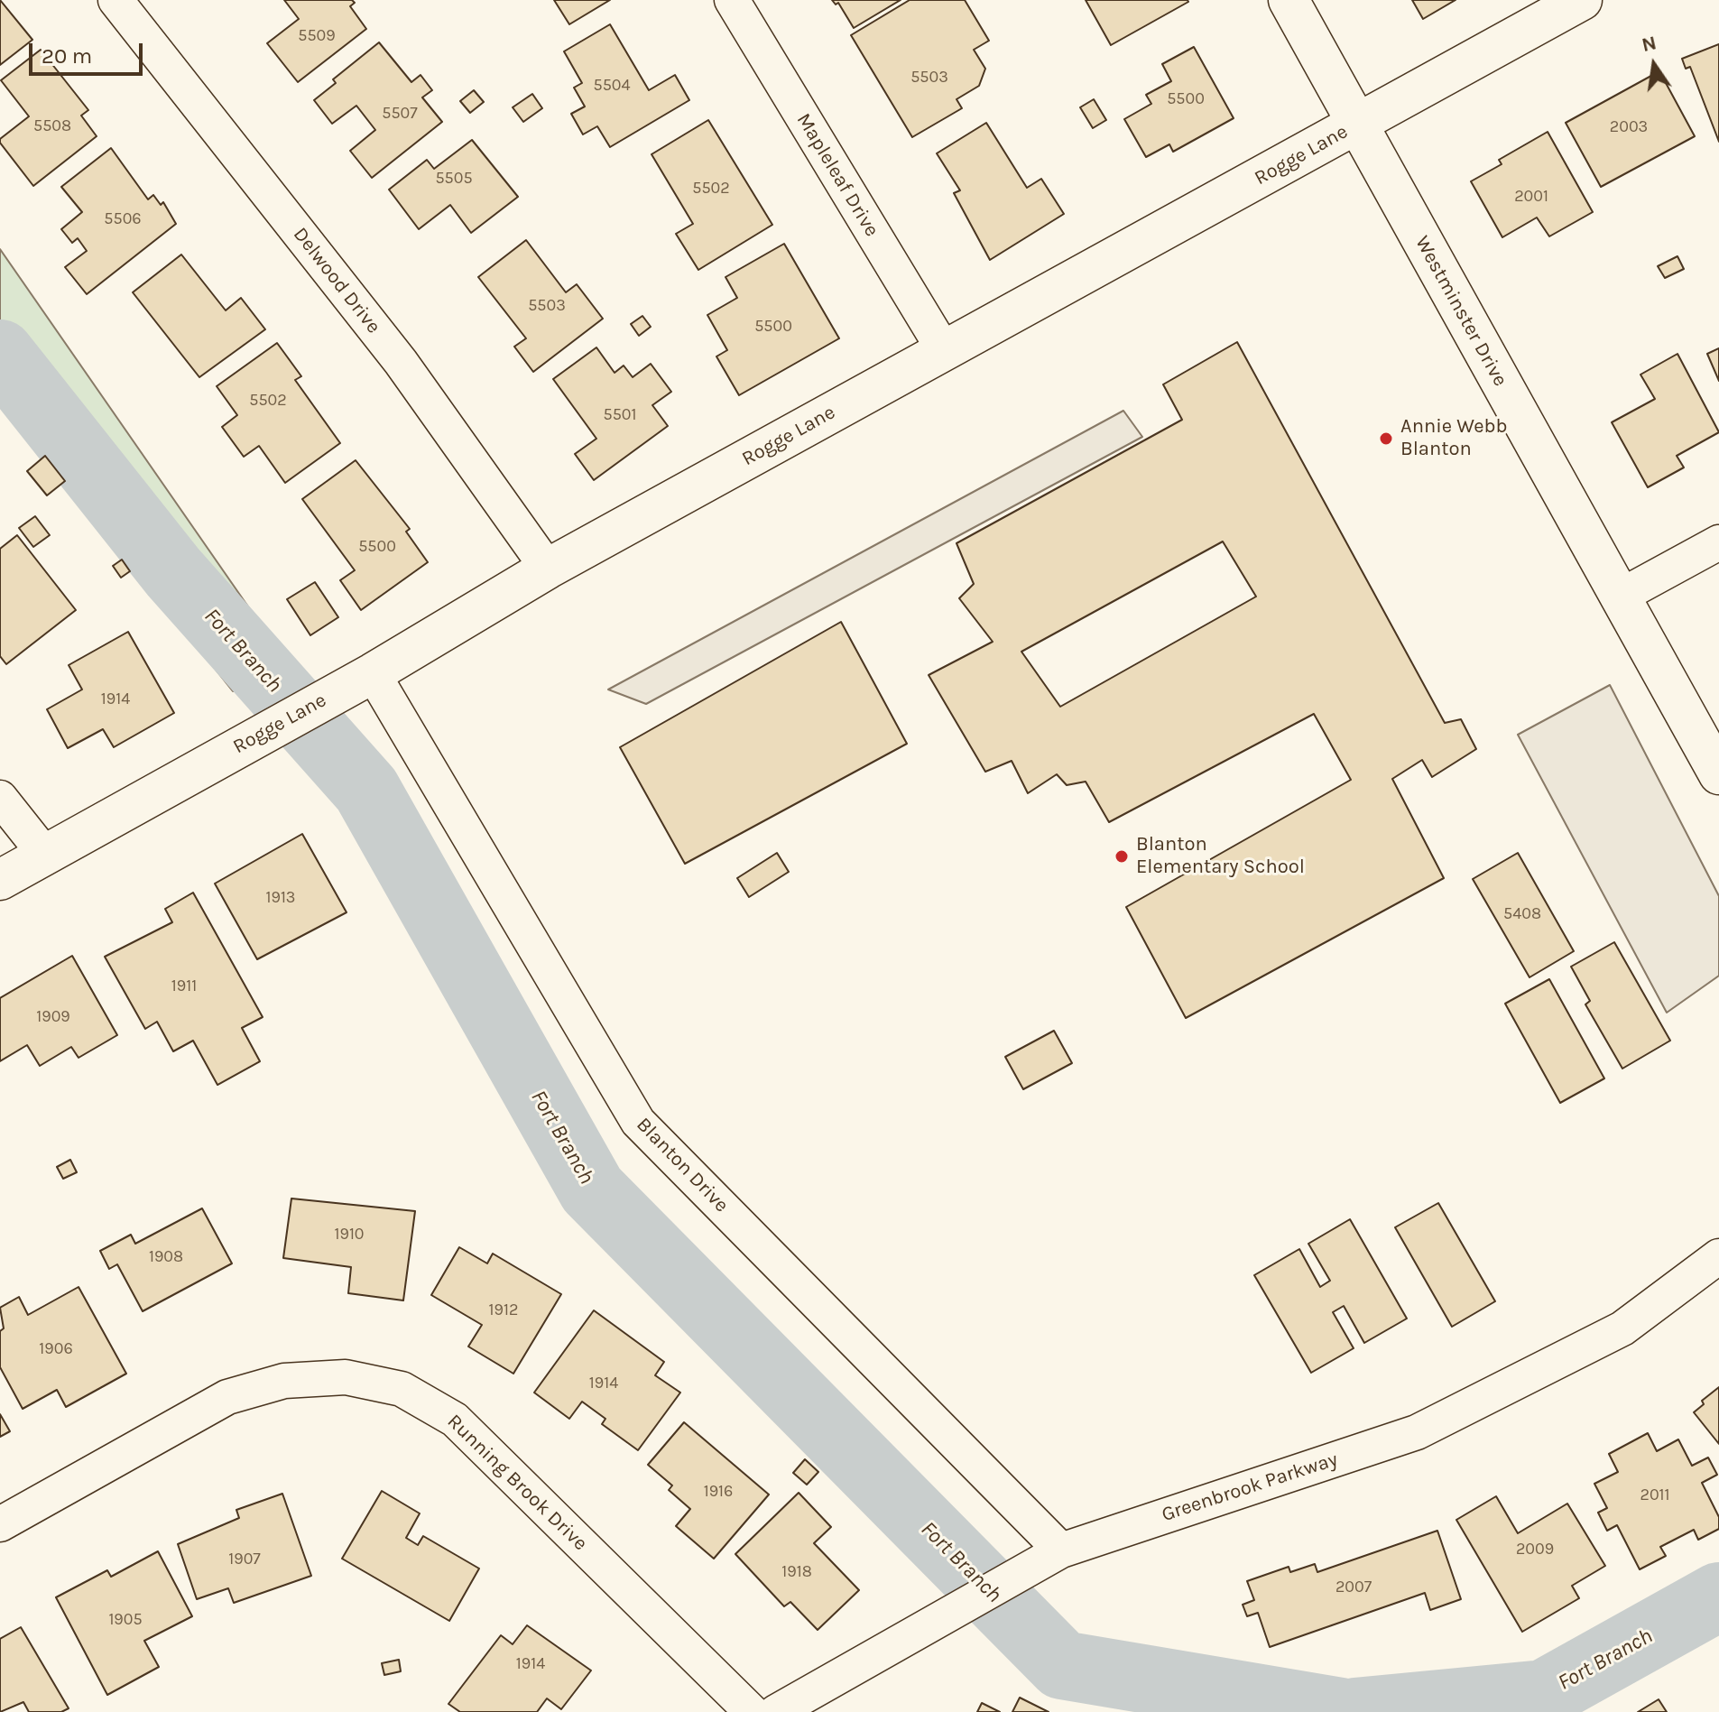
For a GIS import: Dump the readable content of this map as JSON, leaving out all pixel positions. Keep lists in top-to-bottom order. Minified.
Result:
{"streets":{"street":["Rogge Lane","Mapleleaf Drive","Delwood Drive","Westminster Drive","Blanton Drive","Running Brook Drive","Greenbrook Parkway"]},"crossings":[["Rogge Lane","Mapleleaf Drive"],["Rogge Lane","Delwood Drive"],["Rogge Lane","Westminster Drive"],["Rogge Lane","Blanton Drive"],["Blanton Drive","Greenbrook Parkway"]],"water":["Fort Branch"],"places":["Annie Webb Blanton","Blanton Elementary School"],"house_numbers":["5509","5503","5504","5500","5507","5508","2003","5505","5502","2001","5506","5503","5500","5502","5501","5500","1914","1913","5408","1911","1909","1910","1908","1912","1906","1914","1916","2011","2009","1907","1918","2007","1905","1914"],"scale_bar":"20 m","north":"top"}
